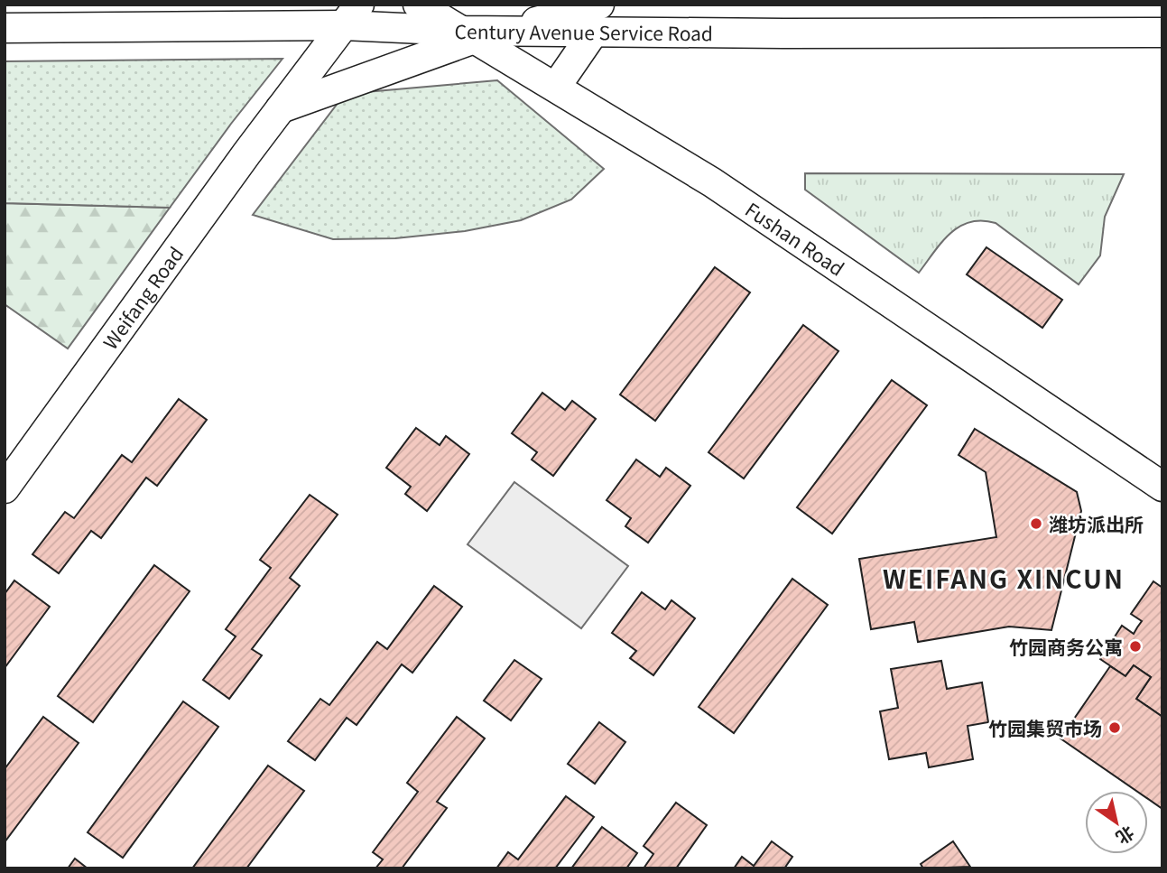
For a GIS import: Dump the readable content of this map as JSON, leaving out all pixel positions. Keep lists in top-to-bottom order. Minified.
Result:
{"streets":{"street":["Century Avenue Service Road","Fushan Road","Weifang Road"]},"crossings":[["Century Avenue Service Road","Fushan Road"],["Century Avenue Service Road","Weifang Road"]],"districts":["WEIFANG XINCUN"],"places":["潍坊派出所","竹园商务公寓","竹园集贸市场"],"north":"bottom right"}
